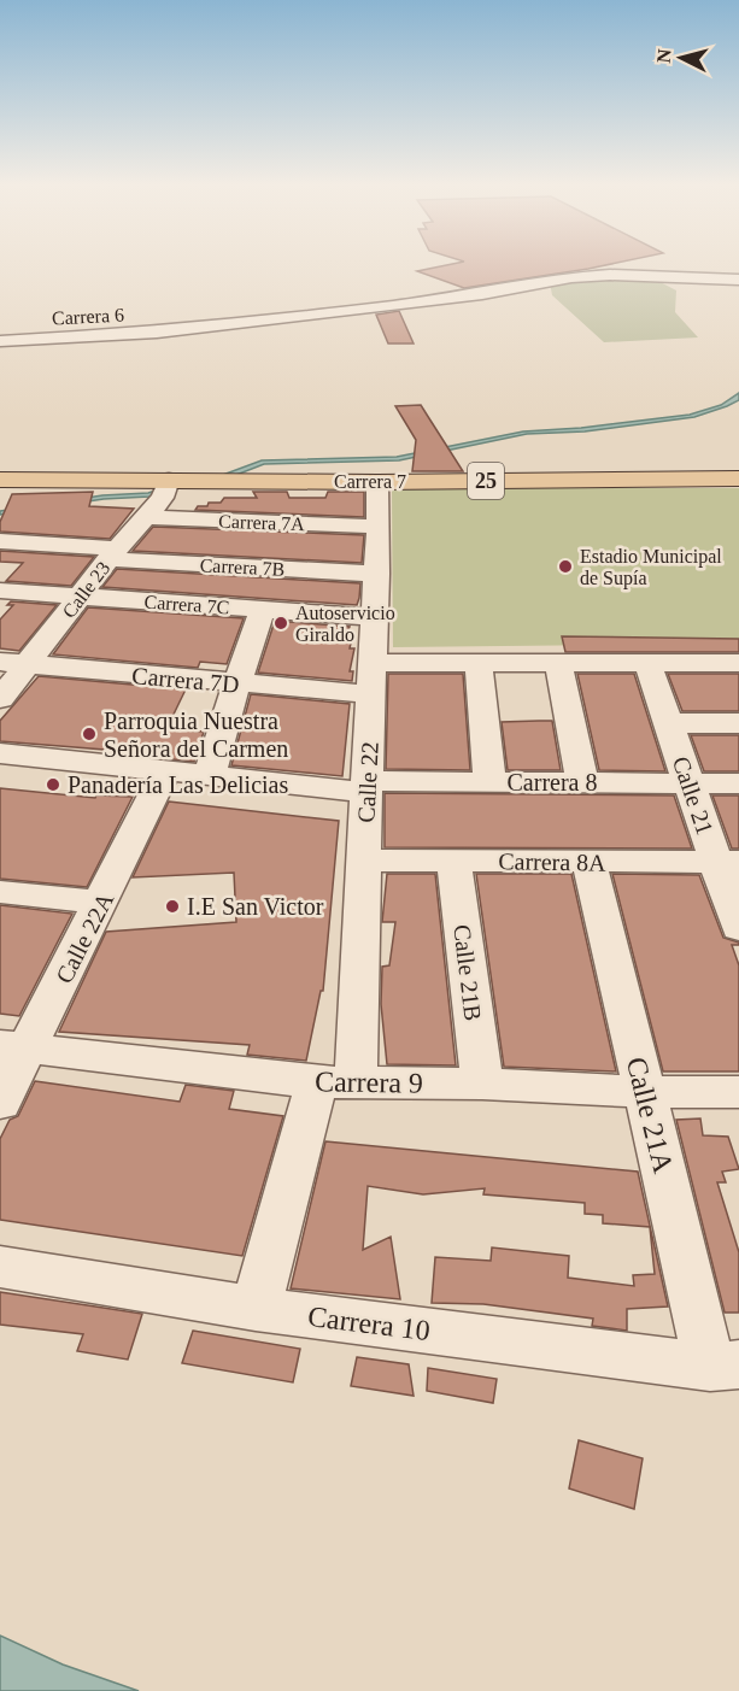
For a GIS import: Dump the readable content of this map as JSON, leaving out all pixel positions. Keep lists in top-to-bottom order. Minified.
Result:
{"streets":{"main road":["Carrera 7","25"],"street":["Carrera 6","Carrera 7A","Carrera 7B","Calle 23","Carrera 7C","Carrera 7D","Calle 22","Carrera 8","Calle 21","Carrera 8A","Calle 22A","Calle 21B","Carrera 9","Calle 21A","Carrera 10"]},"crossings":[["Carrera 7","Carrera 7A"],["Carrera 7","Calle 23"],["Carrera 7","Calle 22"],["Carrera 7A","Calle 23"],["Carrera 7A","Calle 22"],["Carrera 7B","Calle 23"],["Carrera 7B","Calle 22"],["Calle 23","Carrera 7C"],["Calle 23","Carrera 7D"],["Carrera 7C","Calle 22"],["Carrera 7D","Calle 22"],["Carrera 7D","Calle 21"],["Calle 22","Carrera 8"],["Calle 22","Carrera 8A"],["Calle 22","Carrera 9"],["Calle 22","Carrera 10"],["Carrera 8","Calle 21"],["Carrera 8","Calle 22A"],["Calle 21","Carrera 8A"],["Carrera 8A","Calle 21B"],["Carrera 8A","Calle 21A"],["Calle 22A","Carrera 9"],["Calle 21B","Carrera 9"],["Carrera 9","Calle 21A"],["Calle 21A","Carrera 10"]],"places":["Estadio Municipal de Supía","Autoservicio Giraldo","Parroquia Nuestra Señora del Carmen","Panadería Las Delicias","I.E San Victor"],"north":"left"}
